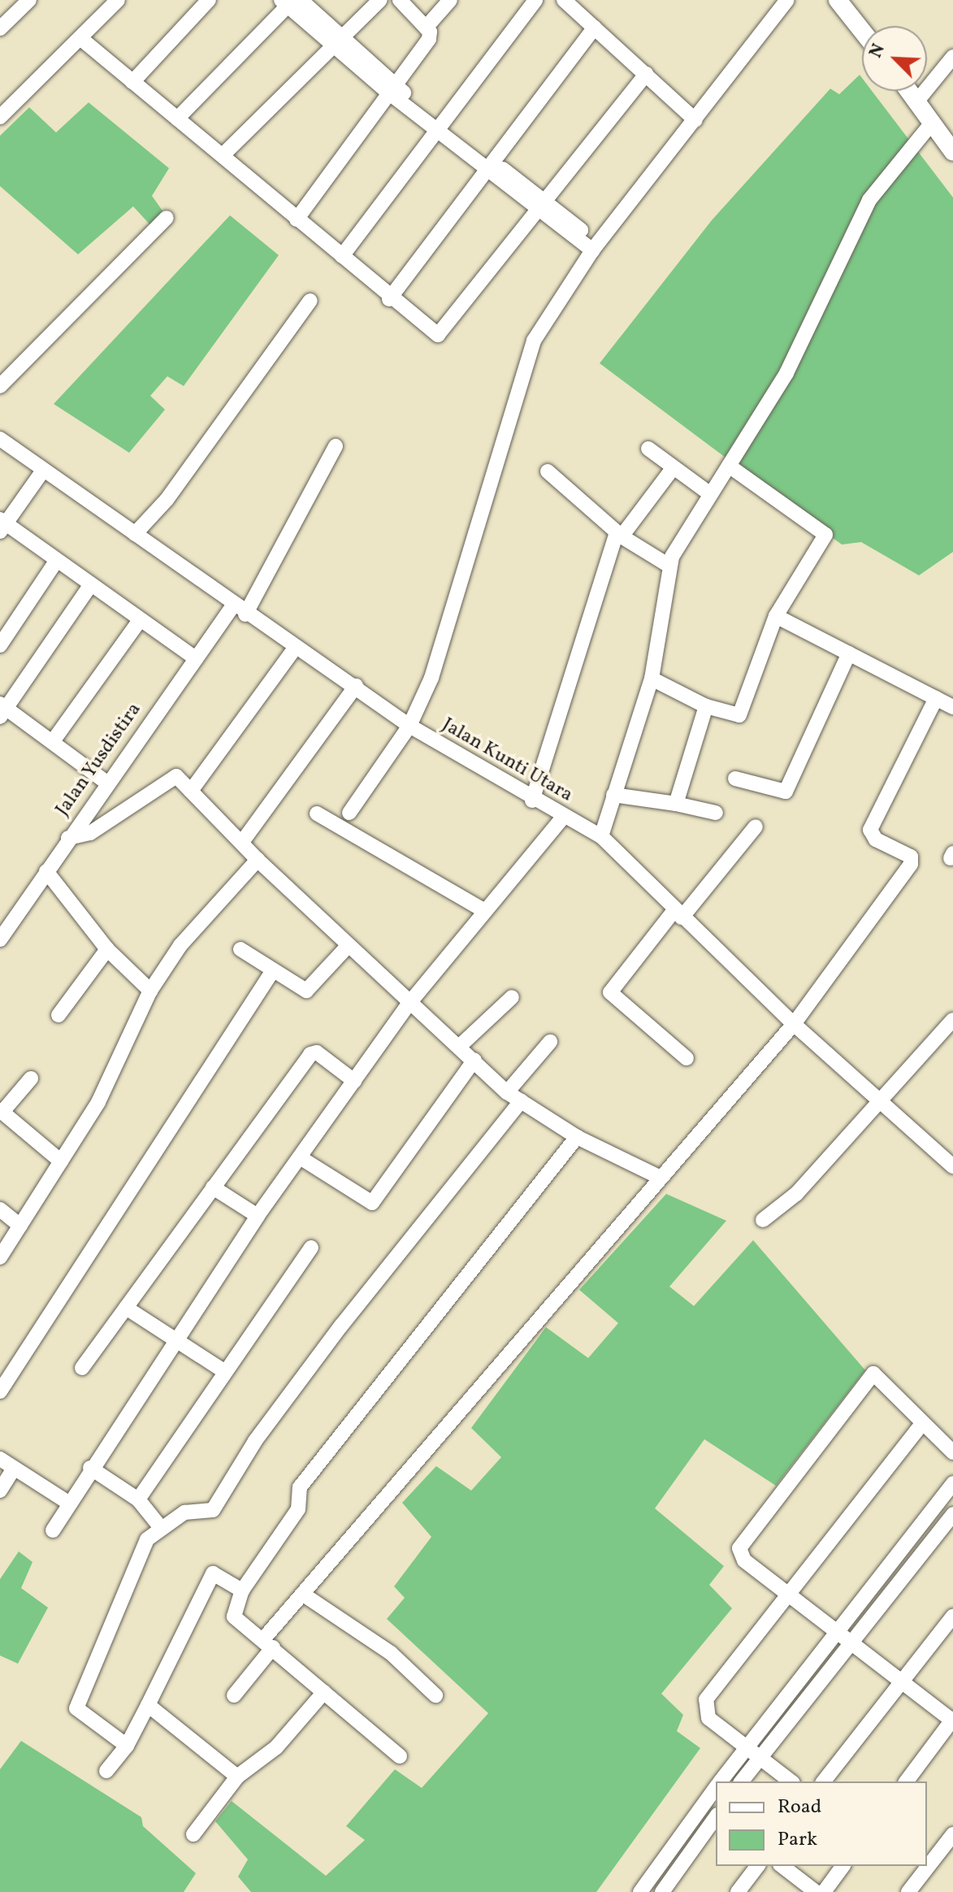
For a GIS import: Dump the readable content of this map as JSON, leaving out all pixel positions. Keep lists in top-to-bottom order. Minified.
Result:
{"streets":{"street":["Jalan Yusdistira","Jalan Kunti Utara"]},"crossings":[["Jalan Yusdistira","Jalan Kunti Utara"]],"legend":["Road","Park"],"north":"top left"}
